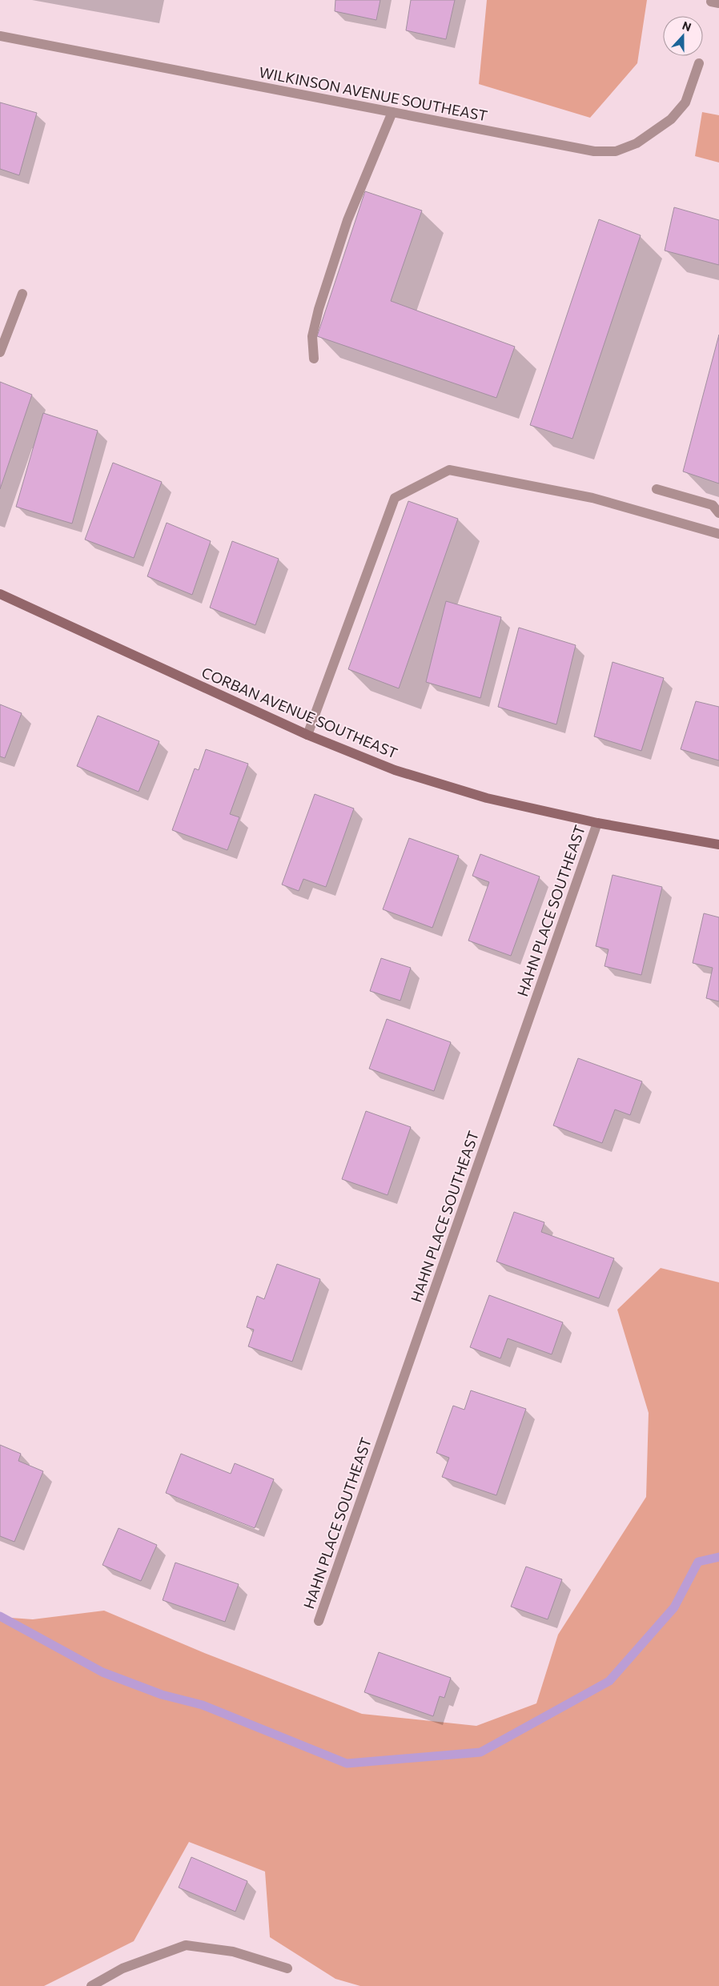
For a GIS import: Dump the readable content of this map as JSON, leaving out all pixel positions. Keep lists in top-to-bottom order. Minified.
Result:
{"streets":{"main road":["CORBAN AVENUE SOUTHEAST"],"street":["WILKINSON AVENUE SOUTHEAST","HAHN PLACE SOUTHEAST"]},"crossings":[["CORBAN AVENUE SOUTHEAST","HAHN PLACE SOUTHEAST"]],"north":"top"}
